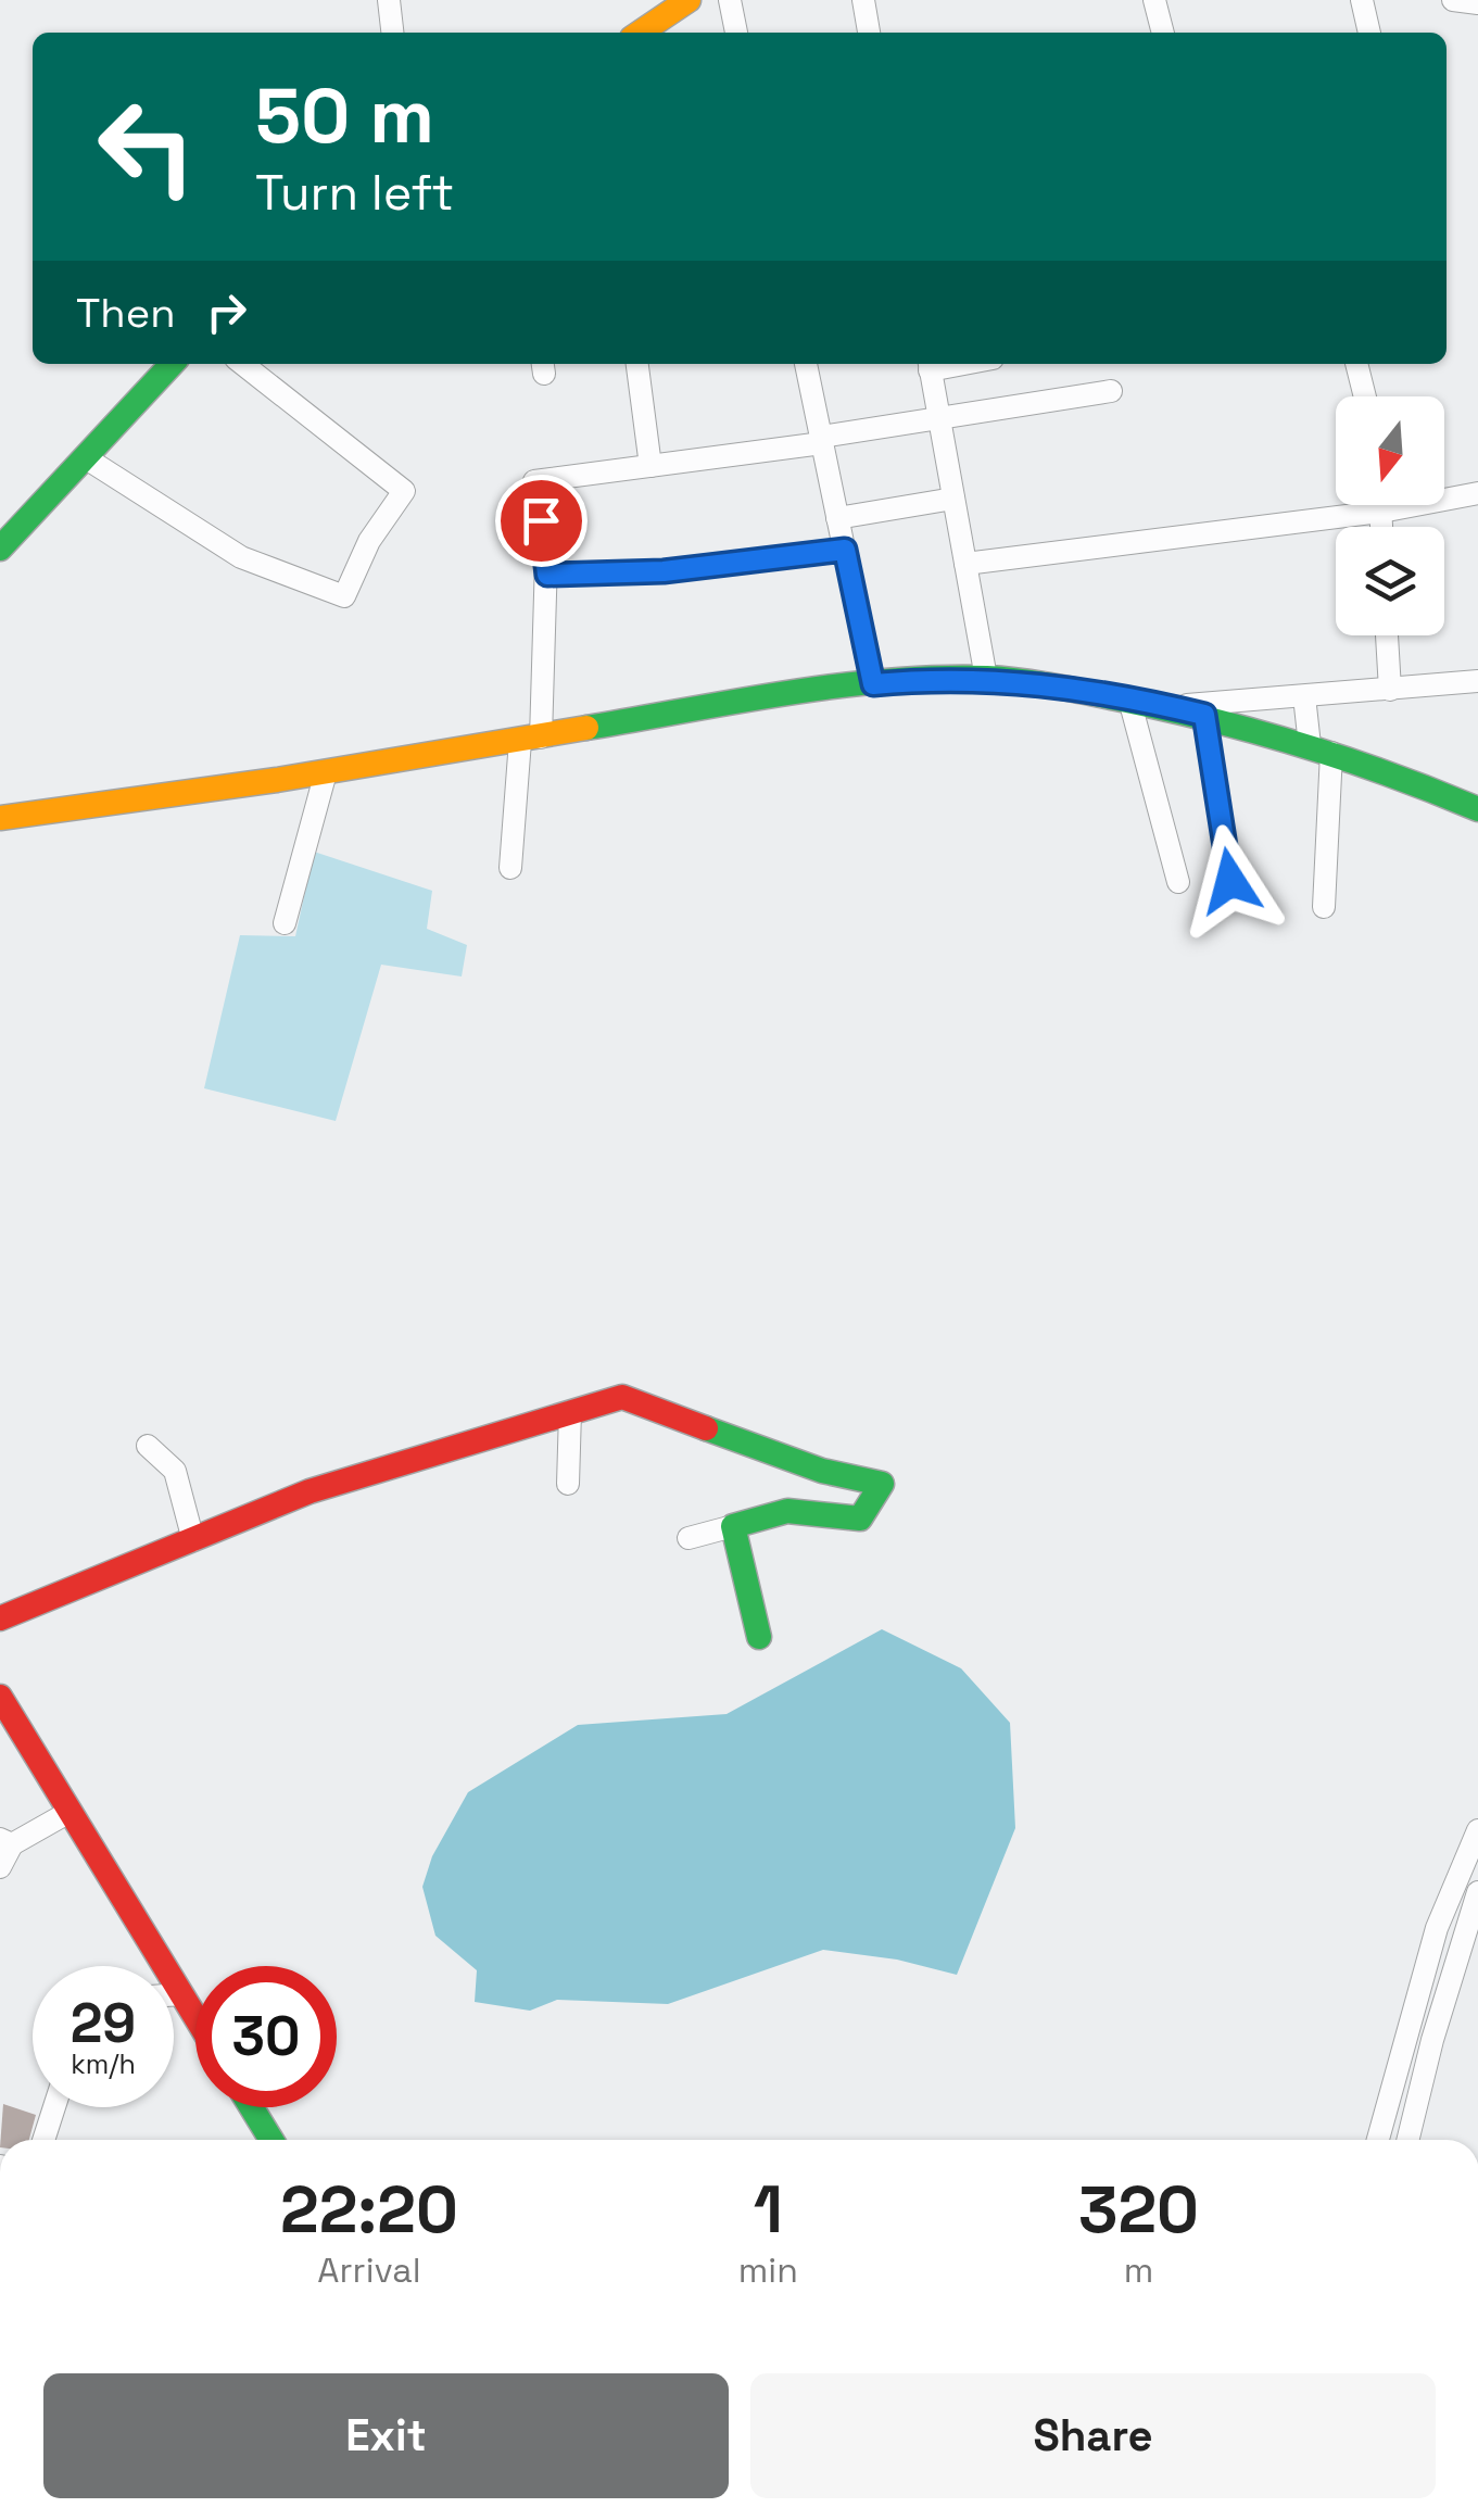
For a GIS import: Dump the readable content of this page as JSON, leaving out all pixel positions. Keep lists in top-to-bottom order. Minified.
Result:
{"north":"bottom","page":{"turn":["50 m","Turn left"],"then":"Then","speed":"29 km/h","limit":"30","eta":["22:20","Arrival","1","min","320","m"],"buttons":["Exit","Share"]}}
